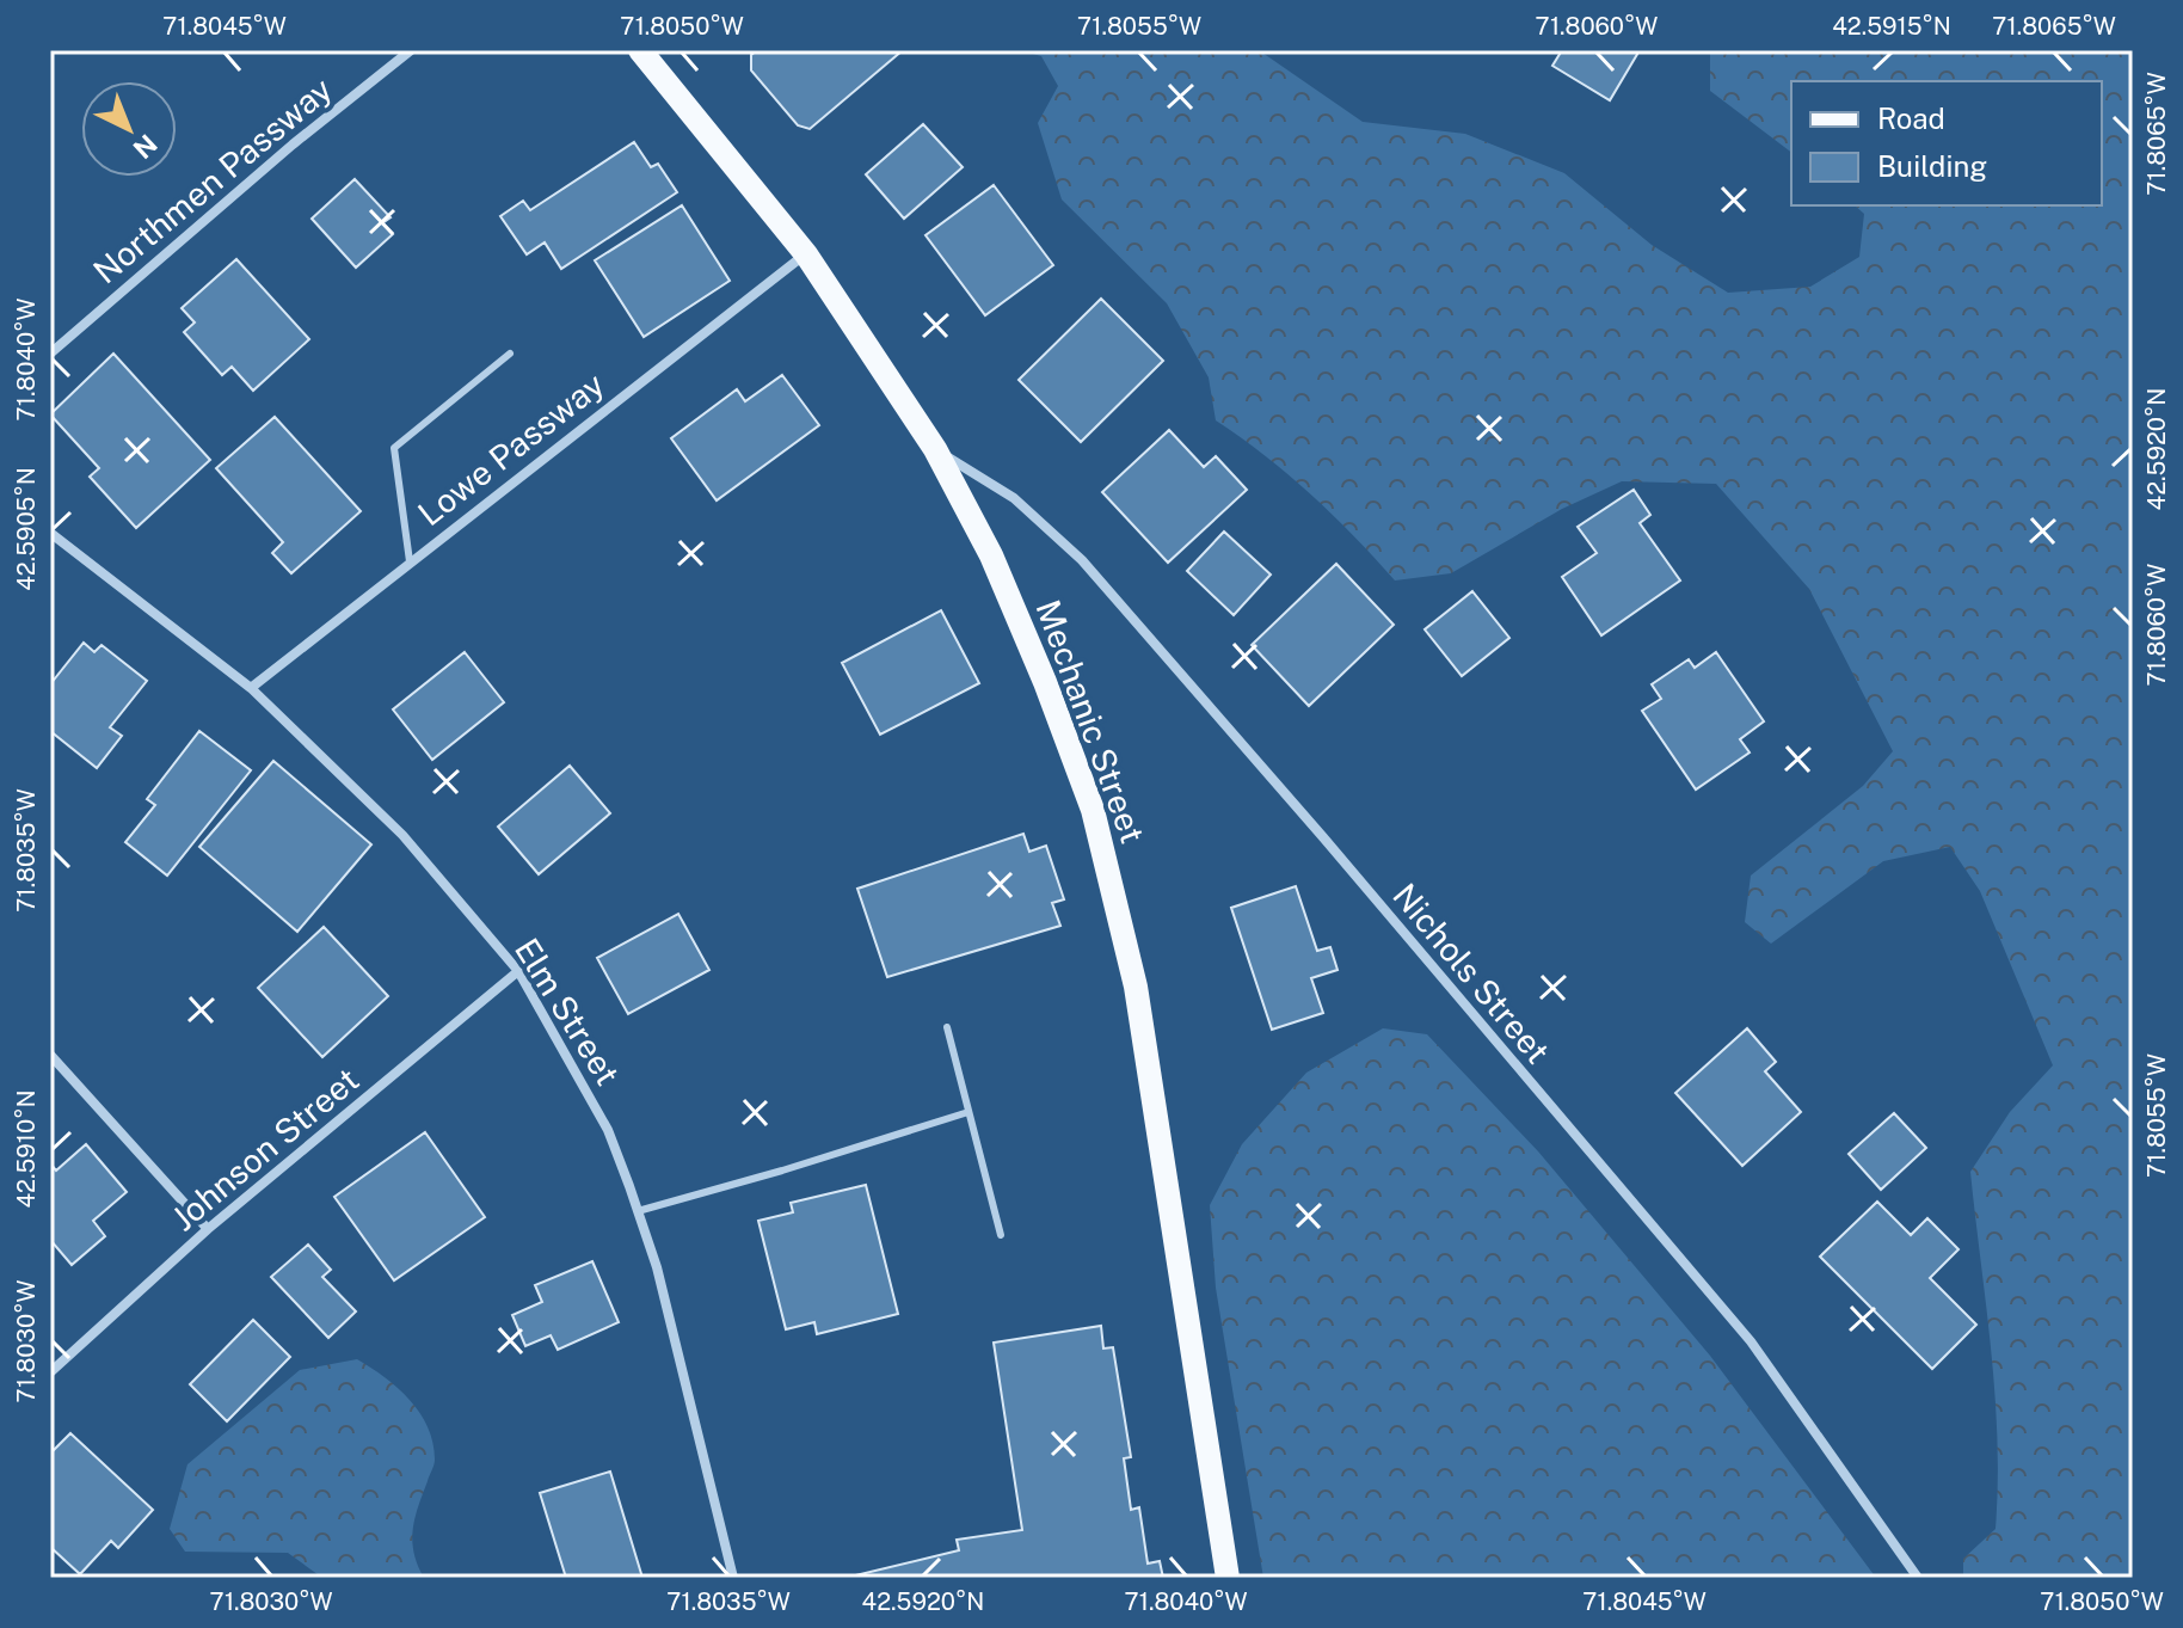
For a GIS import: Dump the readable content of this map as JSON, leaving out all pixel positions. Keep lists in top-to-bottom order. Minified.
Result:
{"streets":{"main road":["Mechanic Street"],"street":["Northmen Passway","Lowe Passway","Nichols Street","Elm Street","Johnson Street"]},"crossings":[["Lowe Passway","Mechanic Street"],["Lowe Passway","Elm Street"],["Mechanic Street","Nichols Street"],["Elm Street","Johnson Street"]],"legend":["Road","Building"],"north":"bottom right","coordinates":["71.8045°W","71.8050°W","71.8055°W","71.8060°W","42.5915°N","71.8065°W","71.8040°W","42.5920°N","42.5905°N","71.8035°W","42.5910°N","71.8030°W"]}
